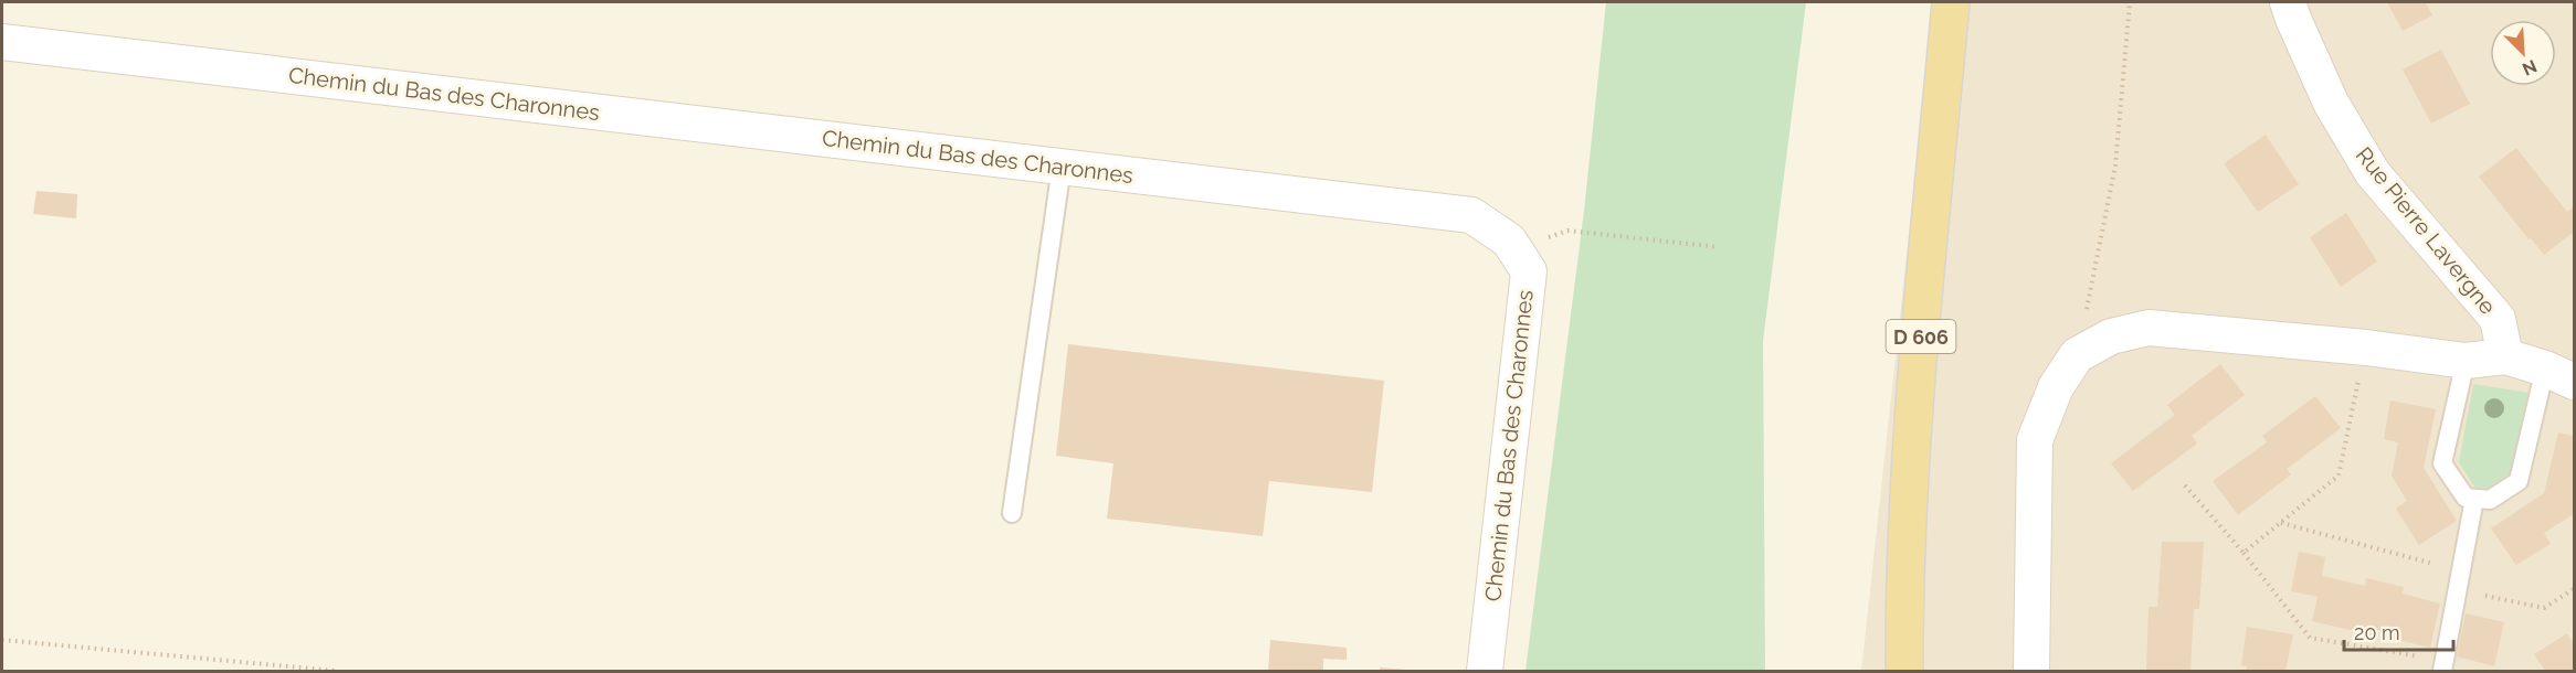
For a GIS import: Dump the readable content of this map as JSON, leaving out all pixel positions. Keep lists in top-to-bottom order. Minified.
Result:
{"streets":{"main road":["D 606"],"street":["Chemin du Bas des Charonnes","Rue Pierre Lavergne"]},"scale_bar":"20 m","north":"bottom right"}
